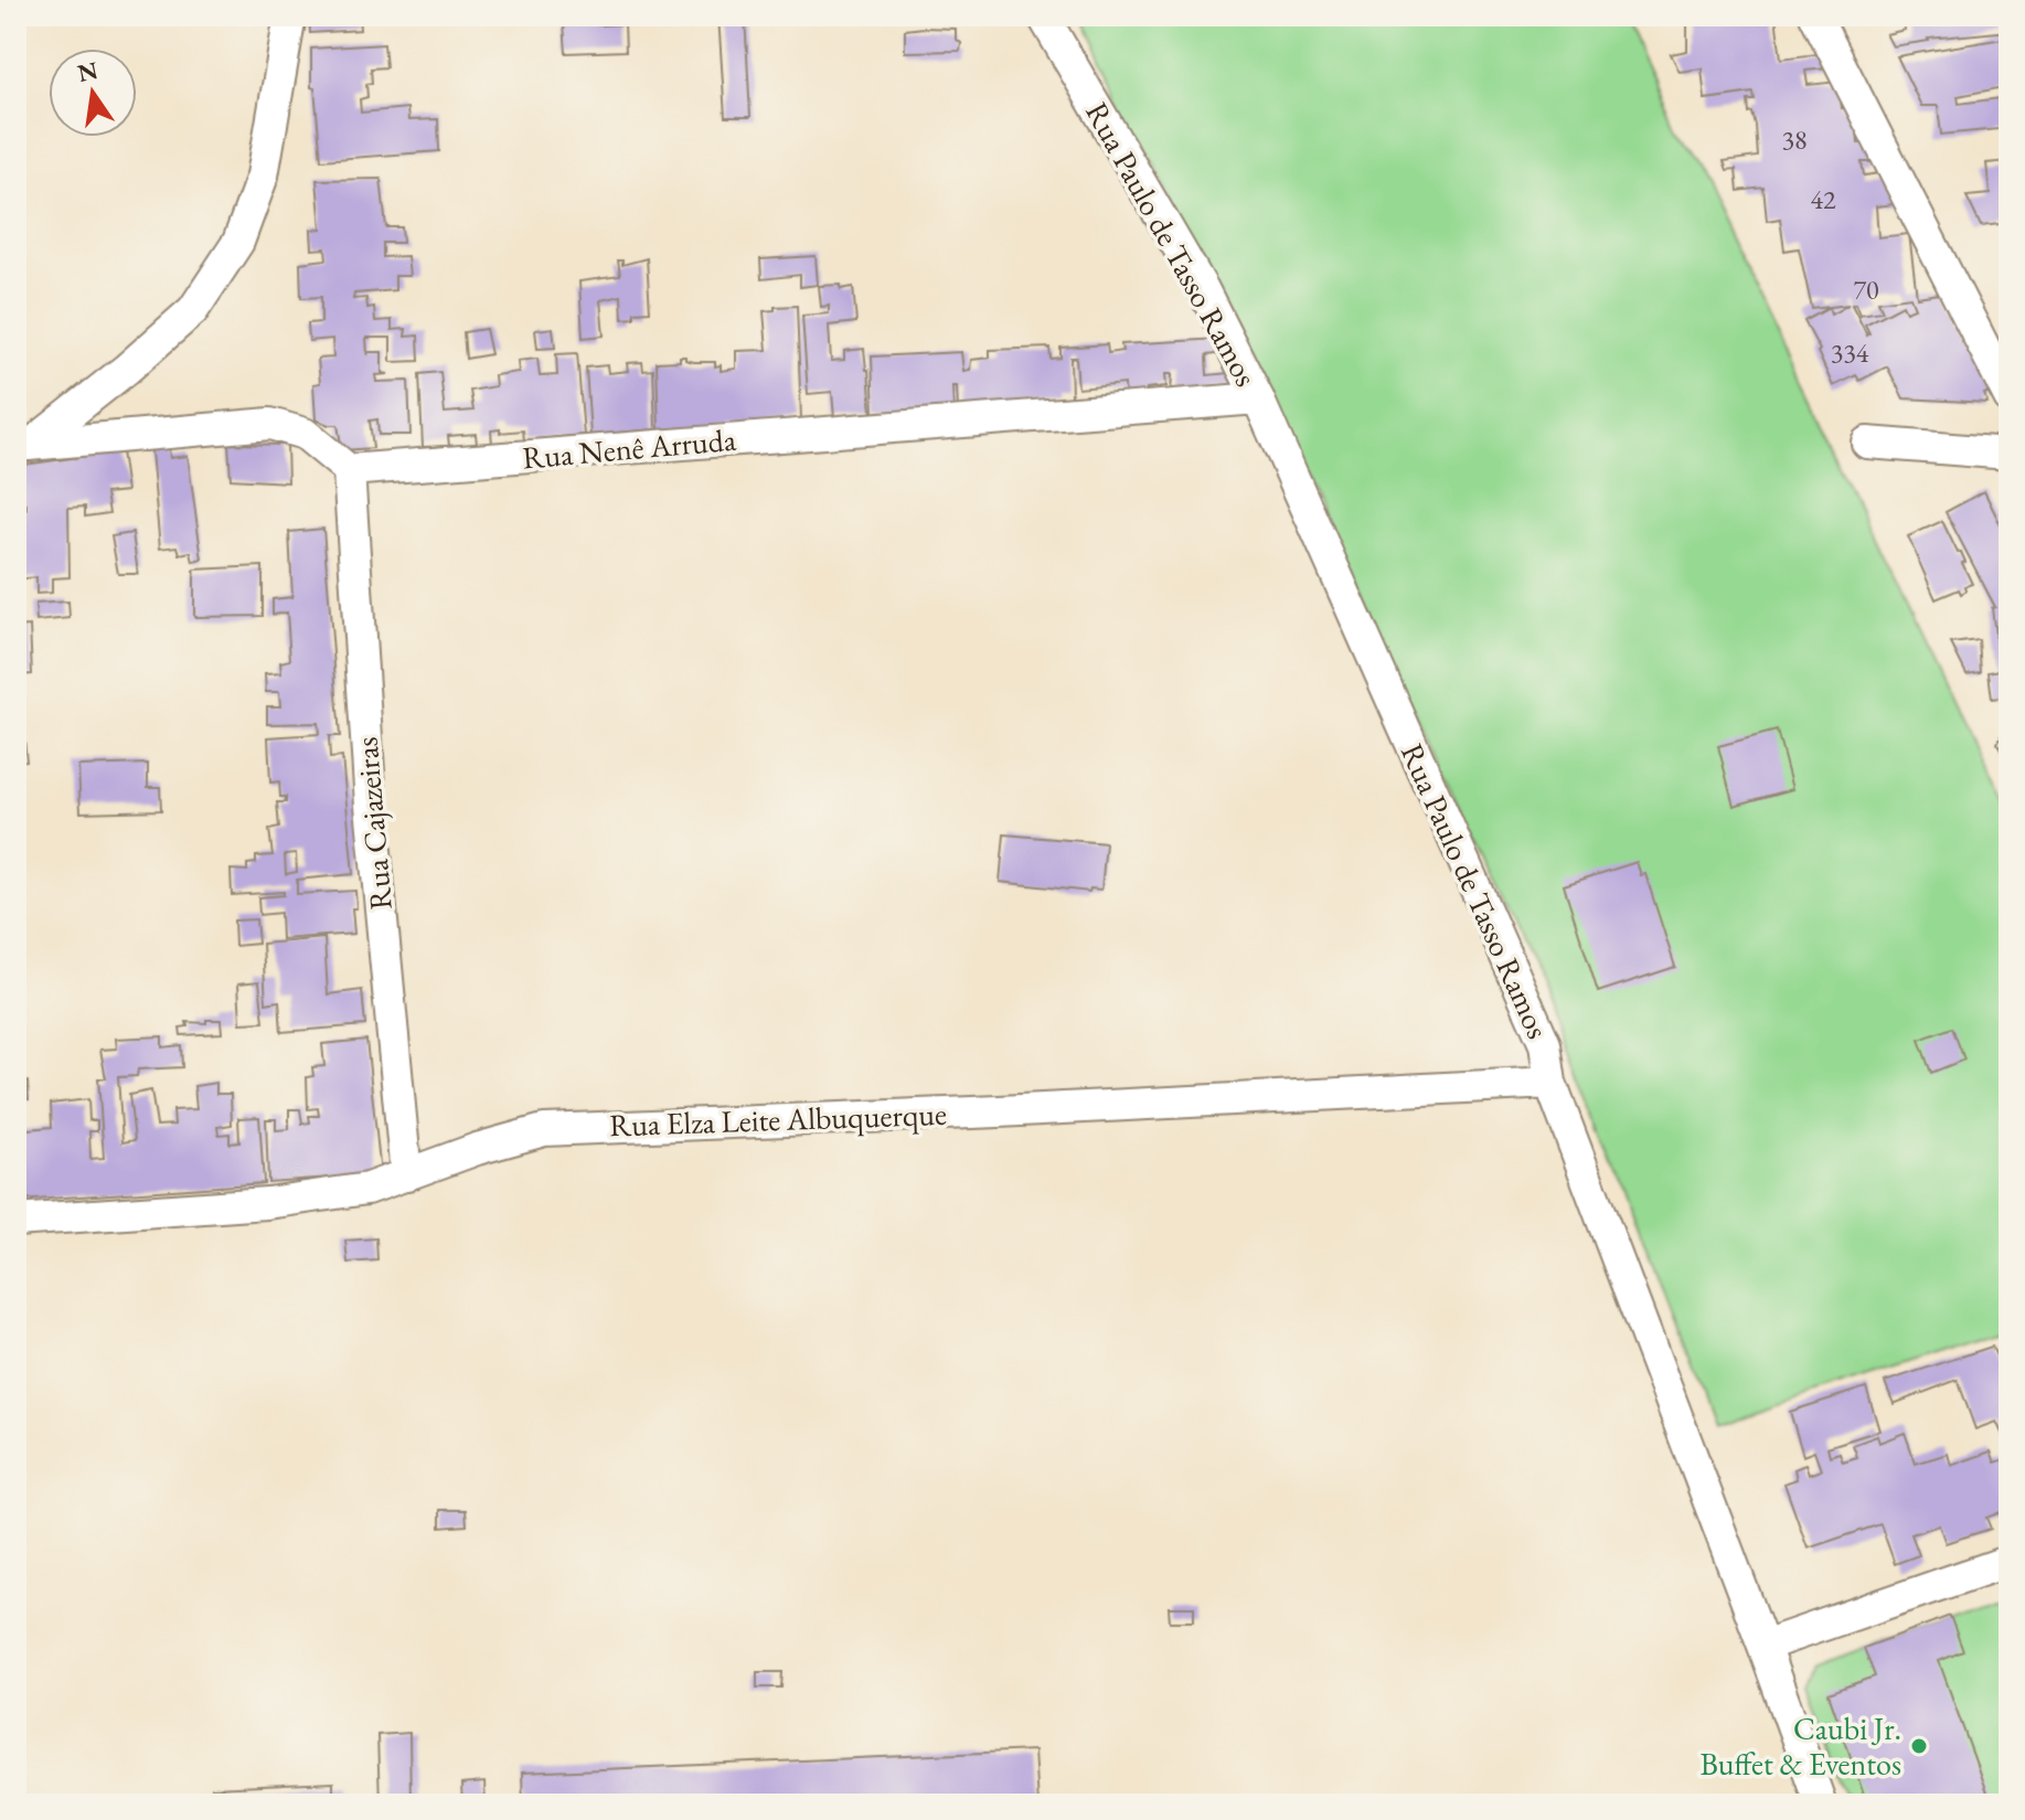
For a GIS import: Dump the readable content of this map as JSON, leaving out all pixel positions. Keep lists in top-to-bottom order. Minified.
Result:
{"streets":{"street":["Rua Paulo de Tasso Ramos","Rua Nenê Arruda","Rua Cajazeiras","Rua Elza Leite Albuquerque"]},"crossings":[["Rua Paulo de Tasso Ramos","Rua Nenê Arruda"],["Rua Paulo de Tasso Ramos","Rua Elza Leite Albuquerque"],["Rua Nenê Arruda","Rua Cajazeiras"],["Rua Cajazeiras","Rua Elza Leite Albuquerque"]],"places":["Caubi Jr. Buffet & Eventos"],"house_numbers":["38","42","70","334"],"north":"top"}
